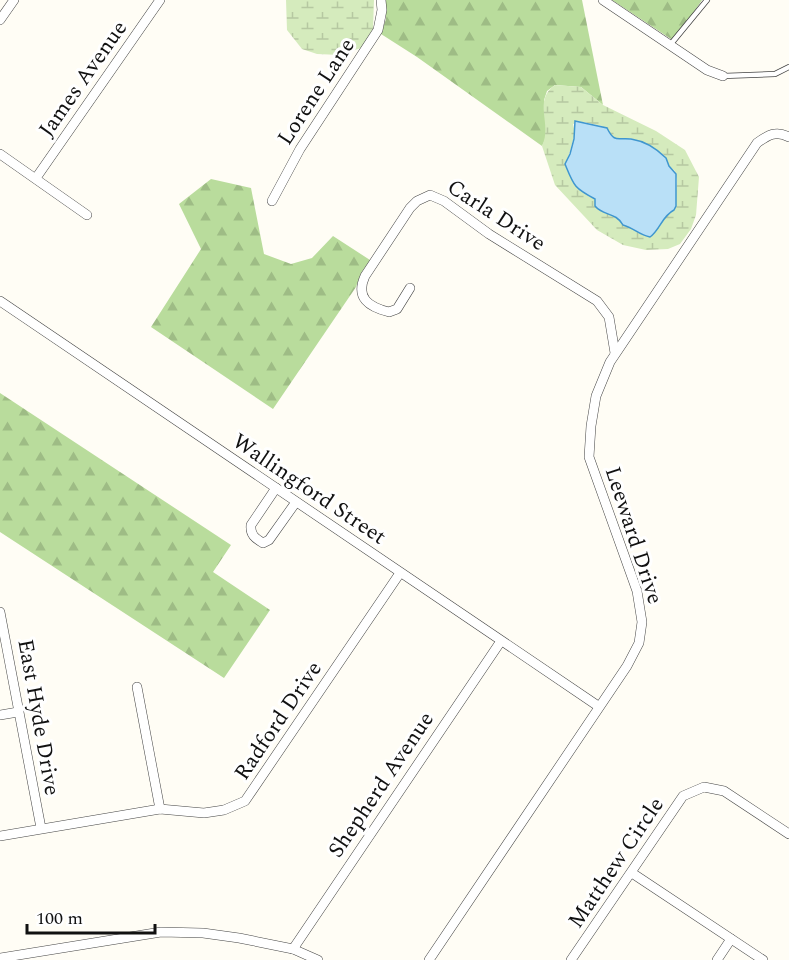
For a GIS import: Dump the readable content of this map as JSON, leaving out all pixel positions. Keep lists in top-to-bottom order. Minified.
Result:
{"streets":{"street":["James Avenue","Lorene Lane","Carla Drive","Wallingford Street","Leeward Drive","East Hyde Drive","Radford Drive","Shepherd Avenue","Matthew Circle"]},"crossings":[["Carla Drive","Leeward Drive"],["Wallingford Street","Leeward Drive"],["Wallingford Street","Radford Drive"],["Wallingford Street","Shepherd Avenue"],["East Hyde Drive","Radford Drive"]],"scale_bar":"100 m"}
